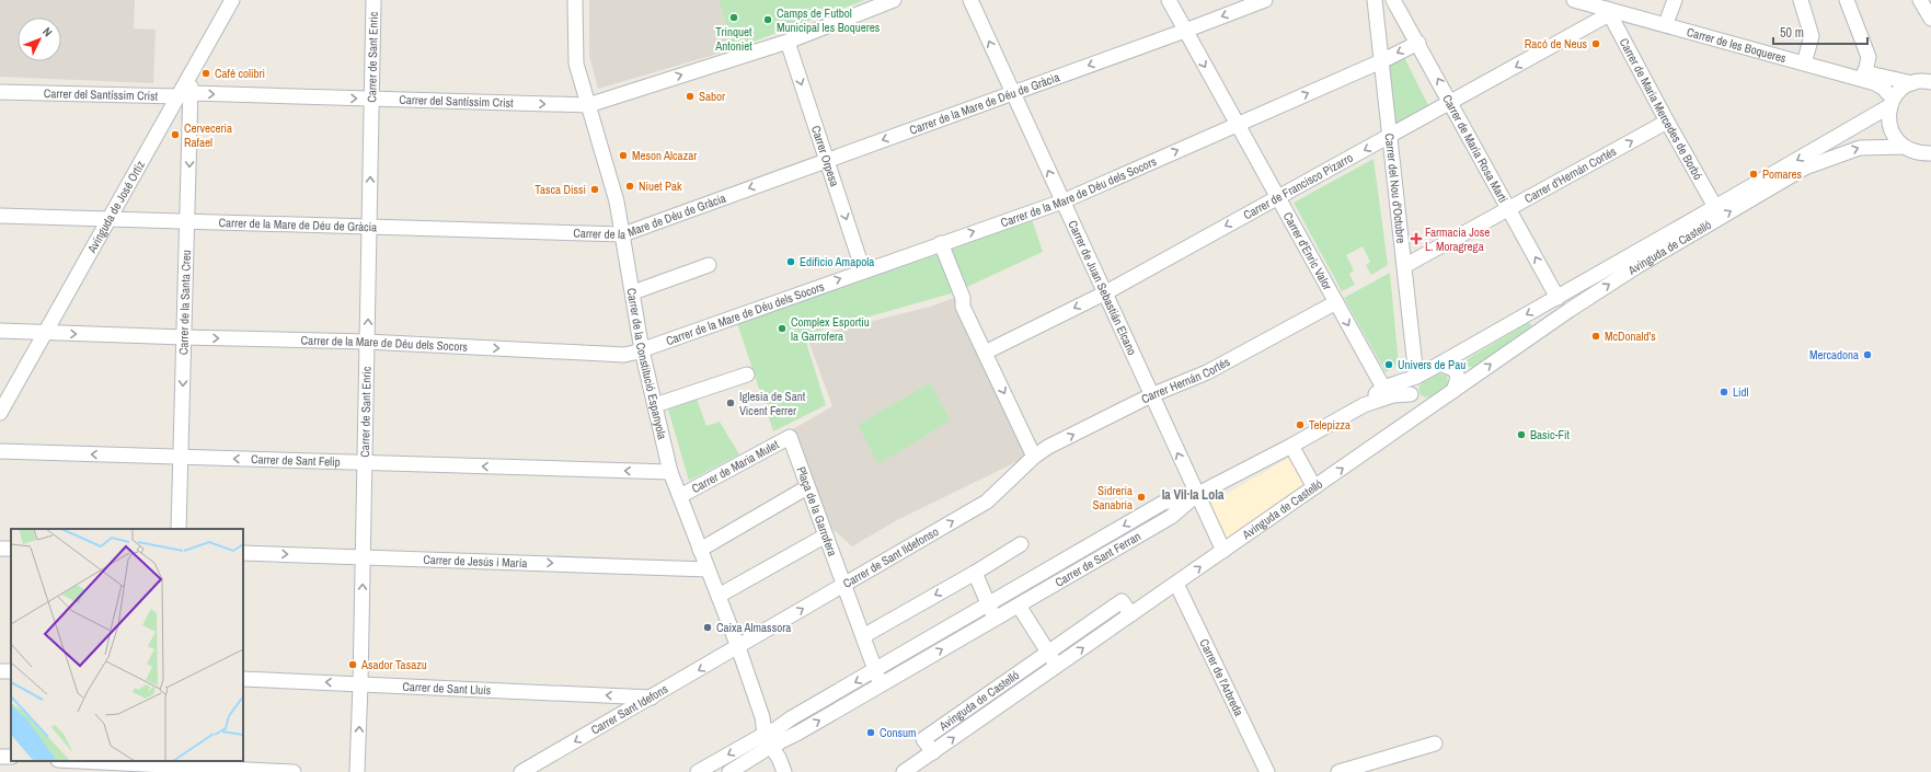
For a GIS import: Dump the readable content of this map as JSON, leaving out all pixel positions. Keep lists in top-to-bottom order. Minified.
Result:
{"streets":{"street":["Carrer de les Boqueres","Carrer de Sant Enric","Carrer del Santíssim Crist","Carrer de la Mare de Déu de Gràcia","Carrer de Maria Mercedes de Borbó","Carrer de Maria Rosa Martí","Carrer Orpesa","Carrer d'Hernán Cortés","Carrer de Francisco Pizarro","Carrer del Nou d'Octubre","Carrer de la Mare de Déu dels Socors","Avinguda de José Ortiz","Avinguda de Castelló","Carrer d'Enric Valor","Carrer de Juan Sebastián Elcano","Carrer de la Santa Creu","Carrer de la Constitució Espanyola","Carrer Hernán Cortés","Carrer de Sant Felip","Carrer de Maria Mulet","Plaça de la Garrofera","Carrer de Sant Ildefonso","Carrer de Sant Ferran","Carrer de Jesús i Maria","Carrer de l'Arbreda","Carrer de Sant Lluís","Carrer Sant Idefons"]},"crossings":[["Carrer de les Boqueres","Carrer de Maria Mercedes de Borbó"],["Carrer de les Boqueres","Carrer de Francisco Pizarro"],["Carrer de les Boqueres","Avinguda de Castelló"],["Carrer de Sant Enric","Carrer del Santíssim Crist"],["Carrer de Sant Enric","Carrer de la Mare de Déu de Gràcia"],["Carrer de Sant Enric","Carrer de la Mare de Déu dels Socors"],["Carrer de Sant Enric","Carrer de Sant Felip"],["Carrer de Sant Enric","Carrer de Jesús i Maria"],["Carrer de Sant Enric","Carrer de Sant Lluís"],["Carrer del Santíssim Crist","Carrer Orpesa"],["Carrer del Santíssim Crist","Avinguda de José Ortiz"],["Carrer del Santíssim Crist","Carrer de la Santa Creu"],["Carrer del Santíssim Crist","Carrer de la Constitució Espanyola"],["Carrer de la Mare de Déu de Gràcia","Carrer Orpesa"],["Carrer de la Mare de Déu de Gràcia","Avinguda de José Ortiz"],["Carrer de la Mare de Déu de Gràcia","Carrer d'Enric Valor"],["Carrer de la Mare de Déu de Gràcia","Carrer de Juan Sebastián Elcano"],["Carrer de la Mare de Déu de Gràcia","Carrer de la Santa Creu"],["Carrer de la Mare de Déu de Gràcia","Carrer de la Constitució Espanyola"],["Carrer de Maria Mercedes de Borbó","Carrer d'Hernán Cortés"],["Carrer de Maria Mercedes de Borbó","Carrer de Francisco Pizarro"],["Carrer de Maria Mercedes de Borbó","Avinguda de Castelló"],["Carrer de Maria Rosa Martí","Carrer d'Hernán Cortés"],["Carrer de Maria Rosa Martí","Carrer de Francisco Pizarro"],["Carrer de Maria Rosa Martí","Carrer de la Mare de Déu dels Socors"],["Carrer de Maria Rosa Martí","Avinguda de Castelló"],["Carrer Orpesa","Carrer de la Mare de Déu dels Socors"],["Carrer d'Hernán Cortés","Carrer del Nou d'Octubre"],["Carrer de Francisco Pizarro","Carrer del Nou d'Octubre"],["Carrer de Francisco Pizarro","Carrer d'Enric Valor"],["Carrer de Francisco Pizarro","Carrer de Juan Sebastián Elcano"],["Carrer del Nou d'Octubre","Carrer de la Mare de Déu dels Socors"],["Carrer del Nou d'Octubre","Avinguda de Castelló"],["Carrer del Nou d'Octubre","Carrer de Sant Ferran"],["Carrer de la Mare de Déu dels Socors","Avinguda de José Ortiz"],["Carrer de la Mare de Déu dels Socors","Carrer d'Enric Valor"],["Carrer de la Mare de Déu dels Socors","Carrer de Juan Sebastián Elcano"],["Carrer de la Mare de Déu dels Socors","Carrer de la Santa Creu"],["Carrer de la Mare de Déu dels Socors","Carrer de la Constitució Espanyola"],["Avinguda de José Ortiz","Carrer de la Santa Creu"],["Avinguda de Castelló","Carrer de Juan Sebastián Elcano"],["Avinguda de Castelló","Carrer de Sant Ferran"],["Avinguda de Castelló","Carrer de l'Arbreda"],["Carrer d'Enric Valor","Carrer Hernán Cortés"],["Carrer d'Enric Valor","Carrer de Sant Ferran"],["Carrer de Juan Sebastián Elcano","Carrer Hernán Cortés"],["Carrer de Juan Sebastián Elcano","Carrer de Sant Ferran"],["Carrer de la Santa Creu","Carrer de Sant Felip"],["Carrer de la Constitució Espanyola","Carrer de Sant Felip"],["Carrer de la Constitució Espanyola","Carrer de Maria Mulet"],["Carrer de la Constitució Espanyola","Carrer de Sant Ildefonso"],["Carrer de la Constitució Espanyola","Carrer de Sant Ferran"],["Carrer de la Constitució Espanyola","Carrer de Jesús i Maria"],["Carrer de la Constitució Espanyola","Carrer Sant Idefons"],["Carrer Hernán Cortés","Carrer de Sant Ildefonso"],["Carrer de Maria Mulet","Plaça de la Garrofera"],["Plaça de la Garrofera","Carrer de Sant Ildefonso"],["Plaça de la Garrofera","Carrer de Sant Ferran"],["Carrer de Sant Ildefonso","Carrer Sant Idefons"],["Carrer de Sant Lluís","Carrer Sant Idefons"]],"one_way":["Carrer de Sant Enric","Carrer del Santíssim Crist","Carrer de la Mare de Déu de Gràcia","Carrer de Maria Rosa Martí","Carrer Orpesa","Carrer d'Hernán Cortés","Carrer de Francisco Pizarro","Carrer de la Mare de Déu dels Socors","Carrer d'Enric Valor","Carrer de Juan Sebastián Elcano","Carrer de la Santa Creu","Carrer Hernán Cortés","Carrer de Sant Felip","Carrer de Jesús i Maria","Carrer de Sant Lluís","Carrer Sant Idefons"],"districts":["la Vil·la Lola"],"places":{"other":["Trinquet Antoniet","Camps de Futbol Municipal les Boqueres","Racó de Neus","Café colibri","Sabor","Cerveceria Rafael","Meson Alcazar","Pomares","Niuet Pak","Tasca Dissi","Edificio Amapola","Complex Esportiu la Garrofera","McDonald's","Mercadona","Univers de Pau","Lidl","Iglesia de Sant Vicent Ferrer","Telepizza","Basic-Fit","Sidreria Sanabria","Caixa Almassora","Asador Tasazu","Consum"],"health":["Farmacia Jose L. Moragrega"]},"scale_bar":"50 m","north":"top right"}
